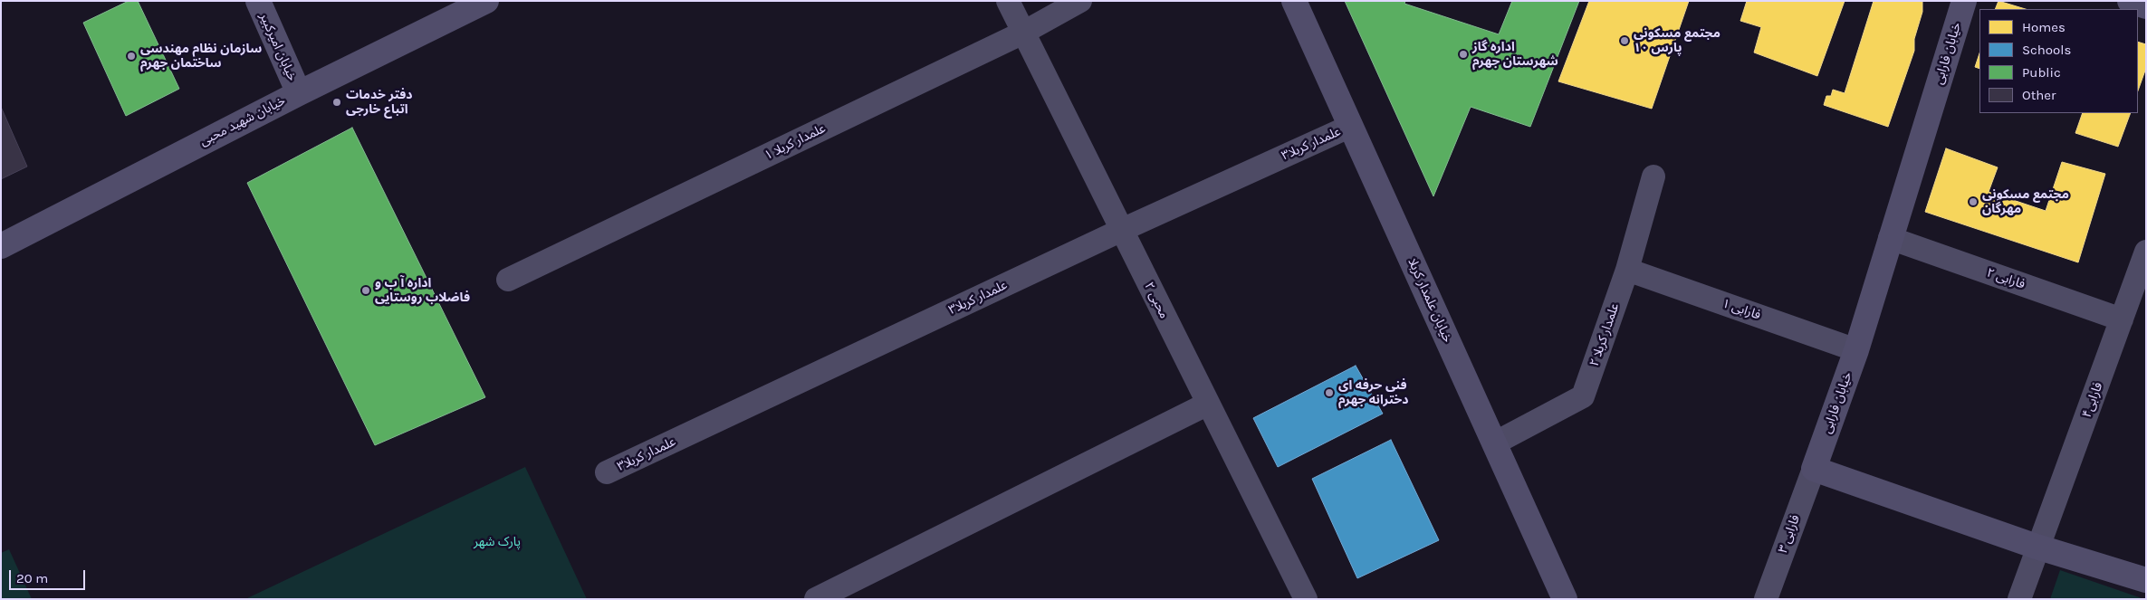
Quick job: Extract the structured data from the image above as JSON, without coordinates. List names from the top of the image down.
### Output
{
  "streets": {
    "street": [
      "خیابان امیرکبیر",
      "خیابان فارابی",
      "خیابان شهید محبی",
      "علمدار کربلا ۱",
      "علمدار کربلا۳",
      "فارابی ۲",
      "محبی ۲",
      "خیابان علمدار کربلا",
      "فارابی ۱",
      "علمدار کربلا ۲",
      "فارابی۴",
      "فارابی ۳"
    ]
  },
  "crossings": [
    ["خیابان امیرکبیر", "خیابان شهید محبی"],
    ["خیابان فارابی", "فارابی ۲"],
    ["خیابان فارابی", "فارابی ۱"],
    ["خیابان فارابی", "فارابی ۳"],
    ["علمدار کربلا ۱", "محبی ۲"],
    ["علمدار کربلا۳", "محبی ۲"],
    ["علمدار کربلا۳", "خیابان علمدار کربلا"],
    ["فارابی ۲", "فارابی۴"],
    ["خیابان علمدار کربلا", "علمدار کربلا ۲"],
    ["فارابی ۱", "علمدار کربلا ۲"]
  ],
  "parks": ["پارک شهر"],
  "places": [
    "مجتمع مسکونی پارس ۱۰",
    "اداره گاز شهرستان جهرم",
    "سازمان نظام مهندسی ساختمان جهرم",
    "دفتر خدمات اتباع خارجی",
    "مجتمع مسکونی مهرگان",
    "اداره آ ب و فاضلاب روستایی",
    "فنی حرفه ای دخترانه جهرم"
  ],
  "legend": [
    "Homes",
    "Schools",
    "Public",
    "Other"
  ],
  "scale_bar": "20 m"
}
